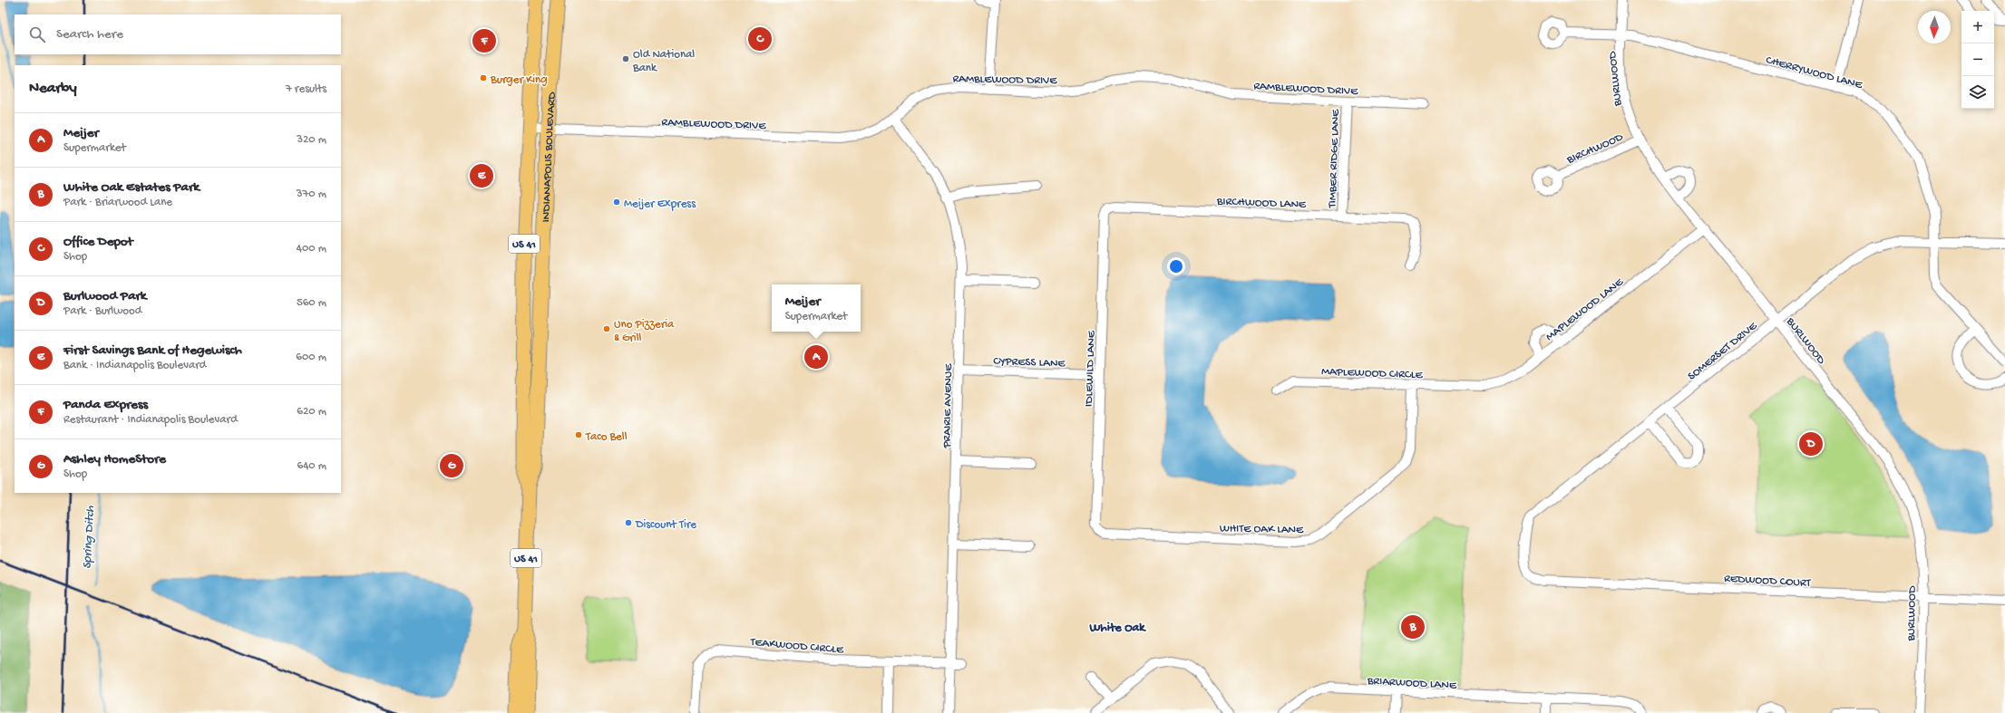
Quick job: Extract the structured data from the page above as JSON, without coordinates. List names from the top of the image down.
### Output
{
  "streets": {
    "highway": ["INDIANAPOLIS BOULEVARD", "US 41"],
    "street": [
      "CHERRYWOOD LANE",
      "RAMBLEWOOD DRIVE",
      "BURLWOOD",
      "BIRCHWOOD",
      "TIMBER RIDGE LANE",
      "BIRCHWOOD LANE",
      "MAPLEWOOD LANE",
      "SOMERSET DRIVE",
      "CYPRESS LANE",
      "IDLEWILD LANE",
      "MAPLEWOOD CIRCLE",
      "PRAIRIE AVENUE",
      "WHITE OAK LANE",
      "REDWOOD COURT",
      "TEAKWOOD CIRCLE",
      "BRIARWOOD LANE"
    ]
  },
  "crossings": [
    ["CHERRYWOOD LANE", "BURLWOOD"],
    ["CHERRYWOOD LANE", "SOMERSET DRIVE"],
    ["RAMBLEWOOD DRIVE", "INDIANAPOLIS BOULEVARD"],
    ["RAMBLEWOOD DRIVE", "TIMBER RIDGE LANE"],
    ["RAMBLEWOOD DRIVE", "PRAIRIE AVENUE"],
    ["BURLWOOD", "BIRCHWOOD"],
    ["BURLWOOD", "MAPLEWOOD LANE"],
    ["BURLWOOD", "SOMERSET DRIVE"],
    ["BURLWOOD", "REDWOOD COURT"],
    ["TIMBER RIDGE LANE", "BIRCHWOOD LANE"],
    ["BIRCHWOOD LANE", "IDLEWILD LANE"],
    ["MAPLEWOOD LANE", "MAPLEWOOD CIRCLE"],
    ["SOMERSET DRIVE", "REDWOOD COURT"],
    ["CYPRESS LANE", "IDLEWILD LANE"],
    ["CYPRESS LANE", "PRAIRIE AVENUE"],
    ["IDLEWILD LANE", "WHITE OAK LANE"],
    ["MAPLEWOOD CIRCLE", "WHITE OAK LANE"],
    ["PRAIRIE AVENUE", "TEAKWOOD CIRCLE"]
  ],
  "districts": ["White Oak"],
  "water": ["Spring Ditch"],
  "places": [
    "Old National Bank",
    "Burger King",
    "Meijer Express",
    "Uno Pizzeria & Grill",
    "Taco Bell",
    "Discount Tire"
  ],
  "north": "bottom",
  "page": {
    "map_buttons": ["+", "−"],
    "search": "Search here",
    "pins": [
      "C",
      "F",
      "E",
      "A",
      "D",
      "G",
      "B"
    ],
    "heading": ["Nearby", "7 results"],
    "list": [
      {
        "mark": "A",
        "name": "Meijer",
        "note": "Supermarket",
        "value": "320 m"
      },
      {
        "mark": "B",
        "name": "White Oak Estates Park",
        "note": "Park · Briarwood Lane",
        "value": "370 m"
      },
      {
        "mark": "C",
        "name": "Office Depot",
        "note": "Shop",
        "value": "400 m"
      },
      {
        "mark": "D",
        "name": "Burlwood Park",
        "note": "Park · Burlwood",
        "value": "560 m"
      },
      {
        "mark": "E",
        "name": "First Savings Bank of Hegewisch",
        "note": "Bank · Indianapolis Boulevard",
        "value": "600 m"
      },
      {
        "mark": "F",
        "name": "Panda Express",
        "note": "Restaurant · Indianapolis Boulevard",
        "value": "620 m"
      },
      {
        "mark": "G",
        "name": "Ashley HomeStore",
        "note": "Shop",
        "value": "640 m"
      }
    ],
    "popup": ["Meijer", "Supermarket"]
  }
}
